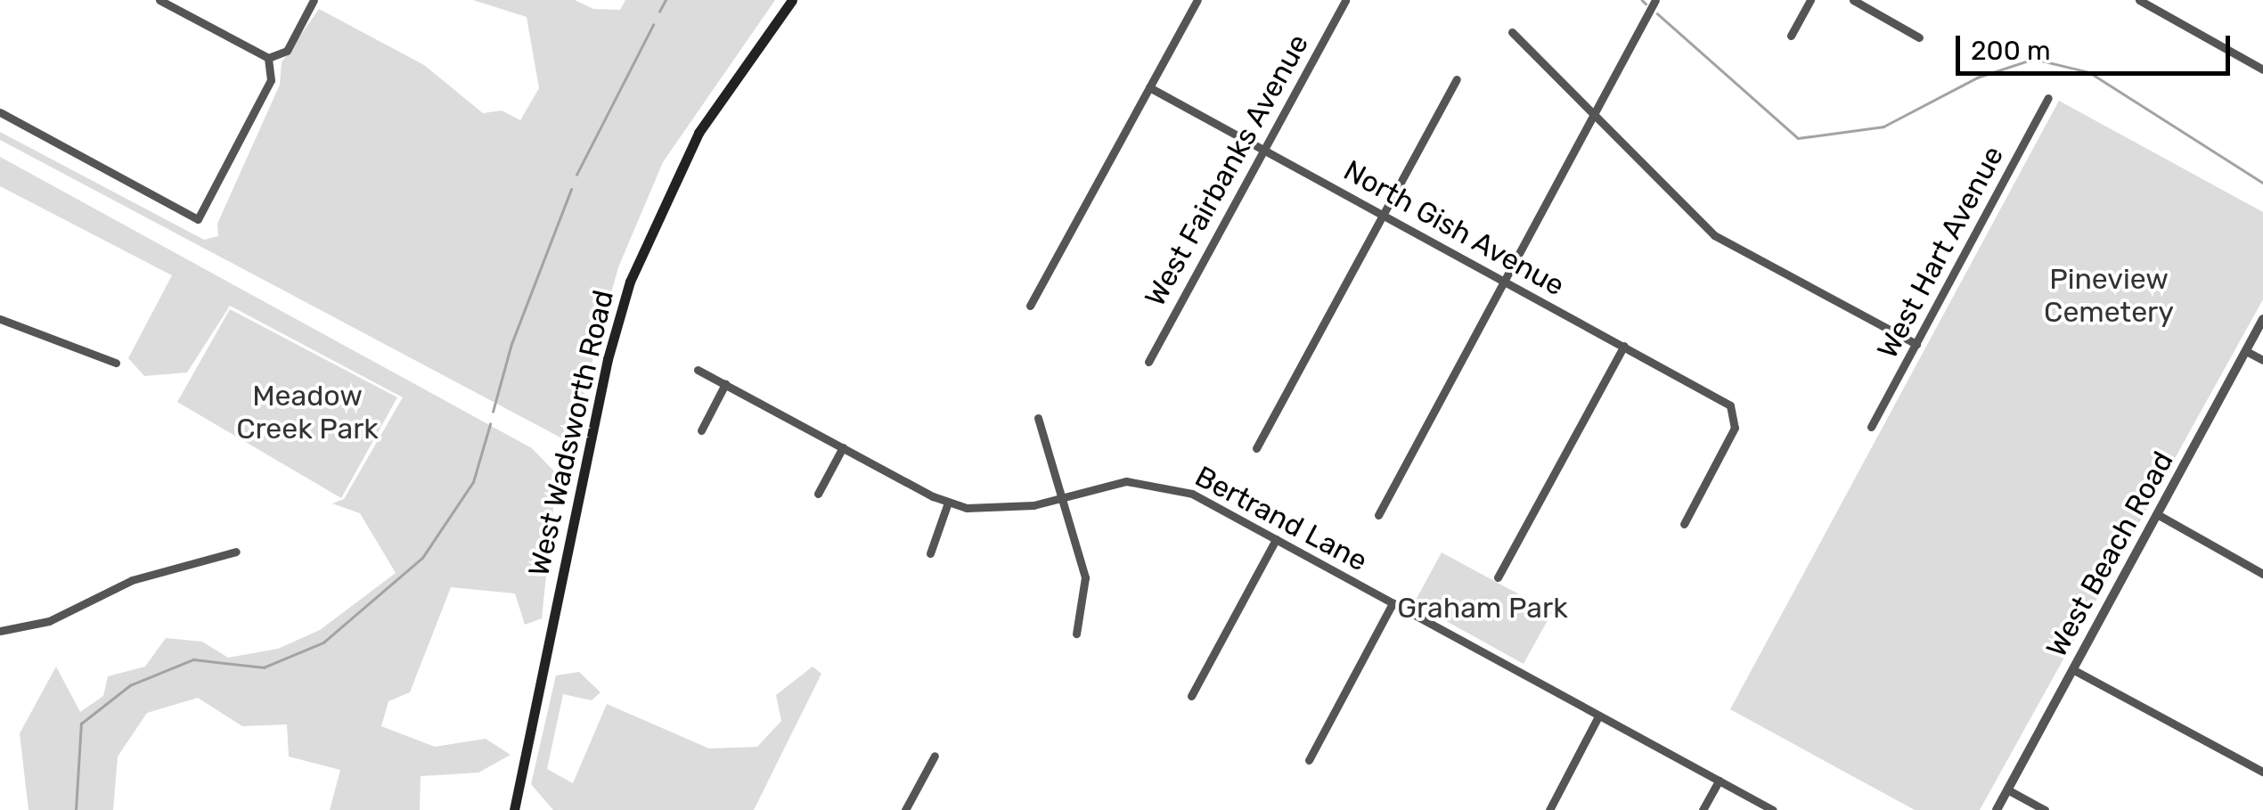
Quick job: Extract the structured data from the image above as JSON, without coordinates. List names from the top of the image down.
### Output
{
  "streets": {
    "main road": ["West Wadsworth Road"],
    "street": [
      "West Fairbanks Avenue",
      "North Gish Avenue",
      "West Hart Avenue",
      "Bertrand Lane",
      "West Beach Road"
    ]
  },
  "crossings": [
    ["West Fairbanks Avenue", "North Gish Avenue"]
  ],
  "parks": ["Pineview Cemetery", "Meadow Creek Park", "Graham Park"],
  "scale_bar": "200 m"
}
